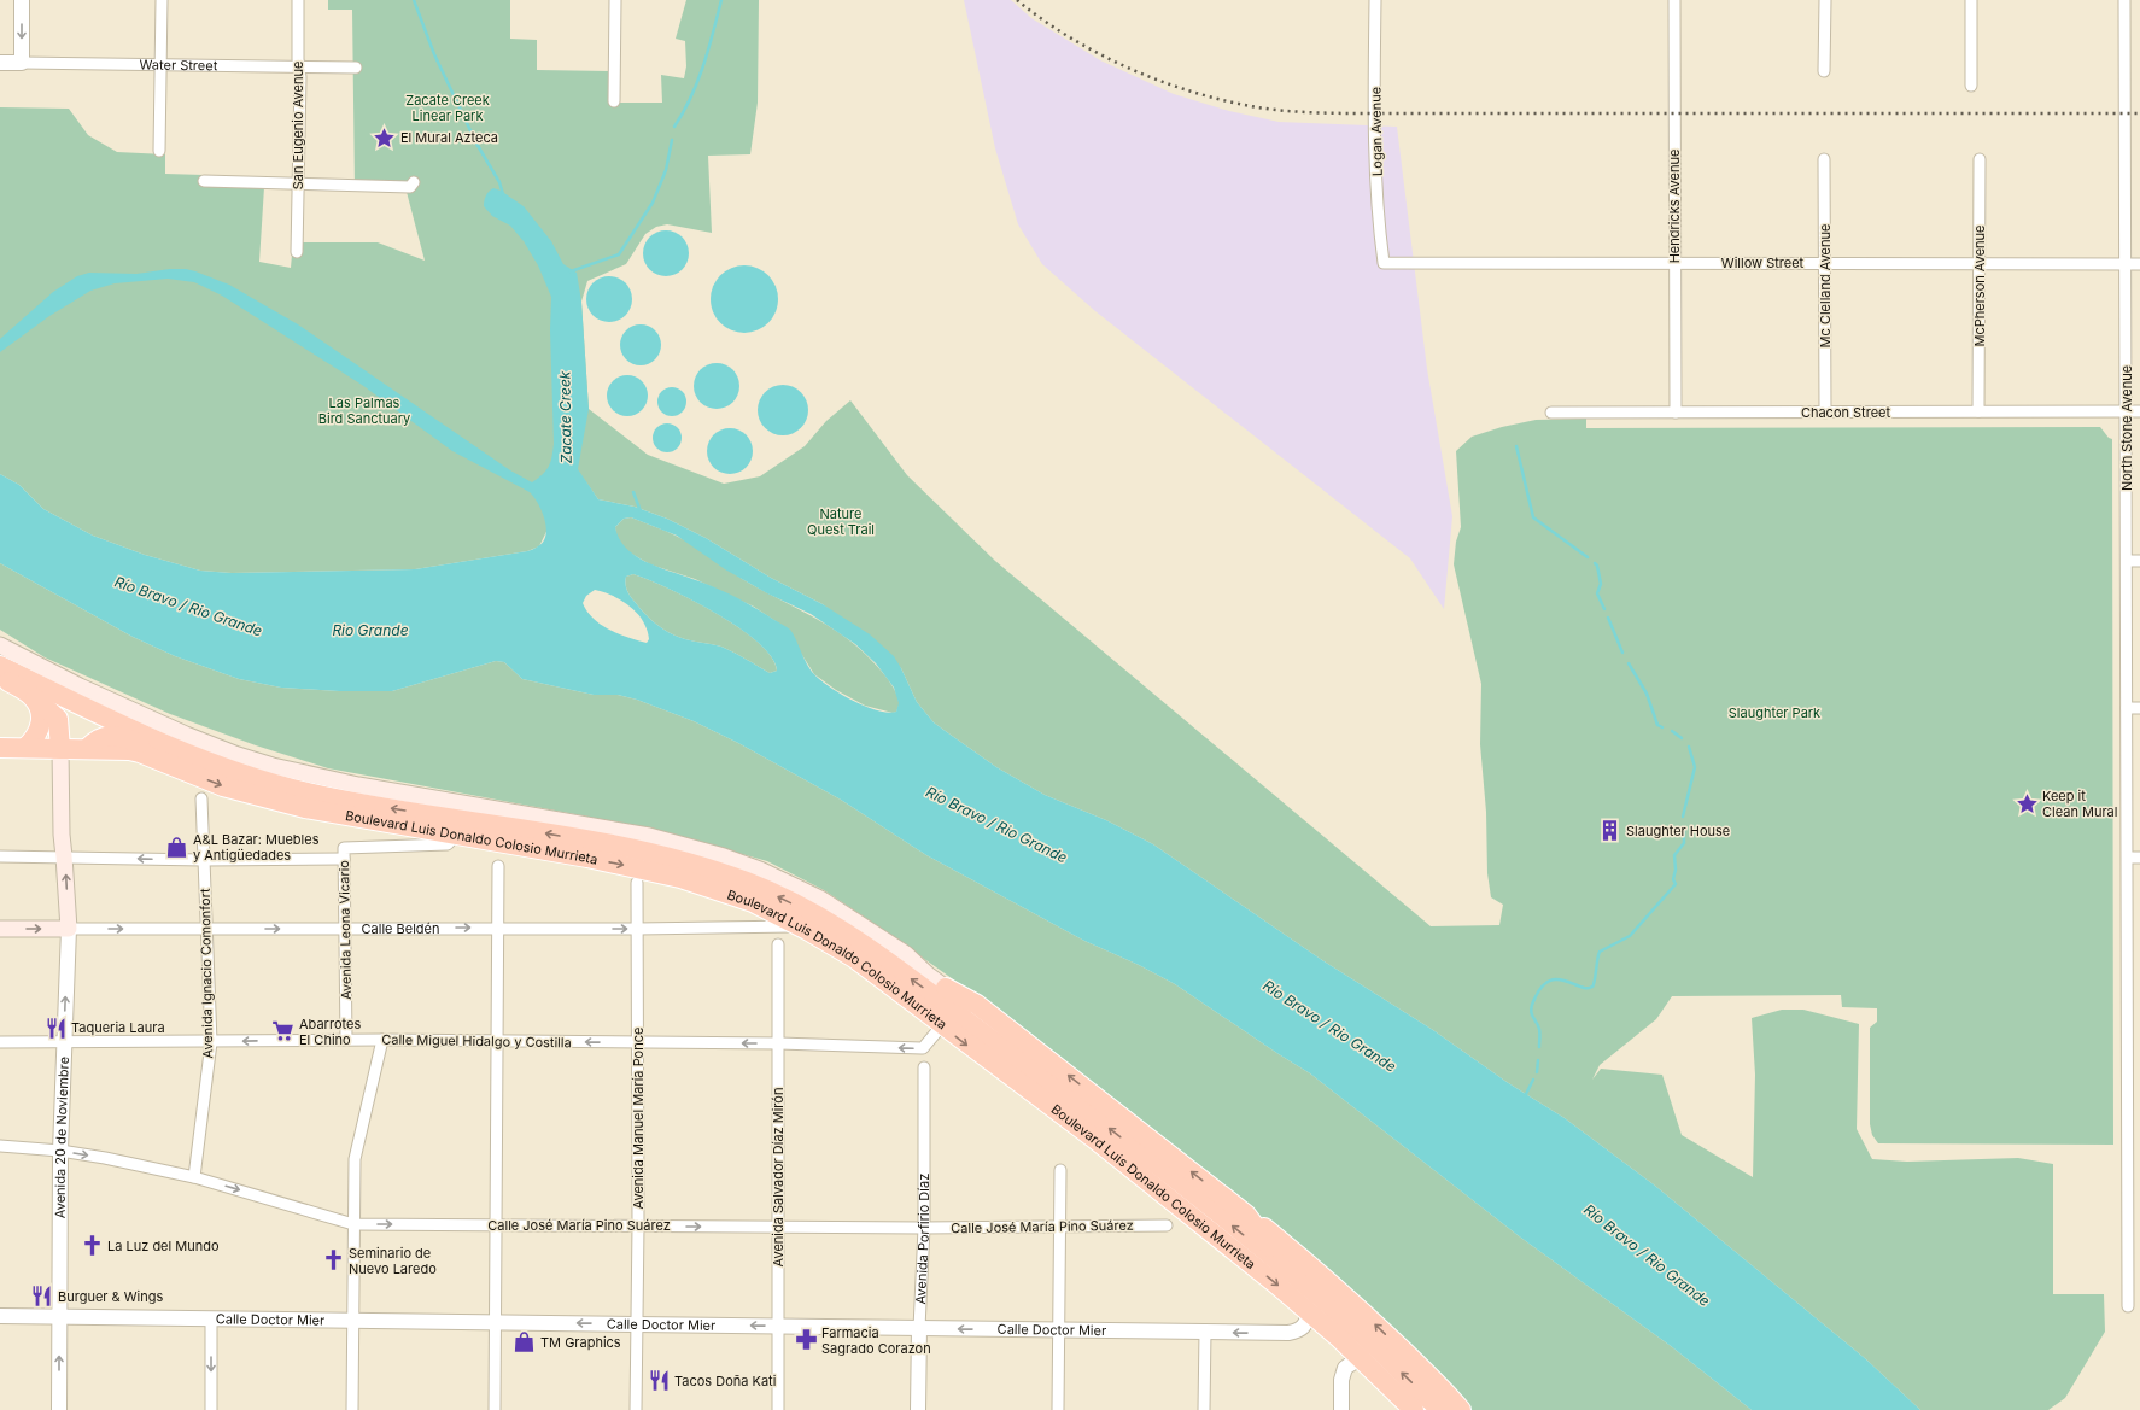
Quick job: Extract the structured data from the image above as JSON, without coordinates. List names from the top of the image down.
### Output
{
  "streets": {
    "highway": ["Boulevard Luis Donaldo Colosio Murrieta"],
    "main road": ["Calle Beldén", "Avenida 20 de Noviembre"],
    "street": [
      "Water Street",
      "San Eugenio Avenue",
      "Logan Avenue",
      "Hendricks Avenue",
      "Willow Street",
      "Mc Clelland Avenue",
      "McPherson Avenue",
      "Chacon Street",
      "North Stone Avenue",
      "Avenida Leona Vicario",
      "Avenida Ignacio Comonfort",
      "Calle Miguel Hidalgo y Costilla",
      "Avenida Manuel María Ponce",
      "Avenida Salvador Díaz Mirón",
      "Calle José María Pino Suárez",
      "Avenida Porfirio Díaz",
      "Calle Doctor Mier"
    ]
  },
  "crossings": [
    ["Water Street", "San Eugenio Avenue"],
    ["Logan Avenue", "Willow Street"],
    ["Hendricks Avenue", "Willow Street"],
    ["Hendricks Avenue", "Chacon Street"],
    ["Willow Street", "Mc Clelland Avenue"],
    ["Willow Street", "McPherson Avenue"],
    ["Willow Street", "North Stone Avenue"],
    ["Mc Clelland Avenue", "Chacon Street"],
    ["McPherson Avenue", "Chacon Street"],
    ["Chacon Street", "North Stone Avenue"],
    ["Boulevard Luis Donaldo Colosio Murrieta", "Calle Beldén"],
    ["Boulevard Luis Donaldo Colosio Murrieta", "Calle Miguel Hidalgo y Costilla"],
    ["Boulevard Luis Donaldo Colosio Murrieta", "Avenida 20 de Noviembre"],
    ["Boulevard Luis Donaldo Colosio Murrieta", "Calle Doctor Mier"],
    ["Calle Beldén", "Avenida Leona Vicario"],
    ["Calle Beldén", "Avenida Ignacio Comonfort"],
    ["Calle Beldén", "Avenida Manuel María Ponce"],
    ["Calle Beldén", "Avenida 20 de Noviembre"],
    ["Avenida Leona Vicario", "Calle Miguel Hidalgo y Costilla"],
    ["Avenida Ignacio Comonfort", "Calle Miguel Hidalgo y Costilla"],
    ["Avenida Ignacio Comonfort", "Calle José María Pino Suárez"],
    ["Calle Miguel Hidalgo y Costilla", "Avenida Manuel María Ponce"],
    ["Calle Miguel Hidalgo y Costilla", "Avenida 20 de Noviembre"],
    ["Calle Miguel Hidalgo y Costilla", "Avenida Salvador Díaz Mirón"],
    ["Avenida Manuel María Ponce", "Calle José María Pino Suárez"],
    ["Avenida Manuel María Ponce", "Calle Doctor Mier"],
    ["Avenida 20 de Noviembre", "Calle José María Pino Suárez"],
    ["Avenida 20 de Noviembre", "Calle Doctor Mier"],
    ["Avenida Salvador Díaz Mirón", "Calle José María Pino Suárez"],
    ["Avenida Salvador Díaz Mirón", "Calle Doctor Mier"],
    ["Calle José María Pino Suárez", "Avenida Porfirio Díaz"],
    ["Avenida Porfirio Díaz", "Calle Doctor Mier"]
  ],
  "one_way": [
    "Calle Miguel Hidalgo y Costilla",
    "Avenida 20 de Noviembre",
    "Calle José María Pino Suárez",
    "Calle Doctor Mier"
  ],
  "water": ["Zacate Creek", "Río Bravo / Rio Grande", "Rio Grande"],
  "parks": [
    "Zacate Creek Linear Park",
    "Las Palmas Bird Sanctuary",
    "Nature Quest Trail",
    "Slaughter Park"
  ],
  "places": {
    "place": ["El Mural Azteca", "Keep it Clean Mural"],
    "building": ["Slaughter House"],
    "shop": ["A&L Bazar: Muebles y Antigüedades", "TM Graphics"],
    "restaurant": ["Taqueria Laura", "Burguer & Wings", "Tacos Doña Kati"],
    "supermarket": ["Abarrotes El Chino"],
    "church": ["La Luz del Mundo", "Seminario de Nuevo Laredo"],
    "pharmacy": ["Farmacia Sagrado Corazon"]
  }
}
